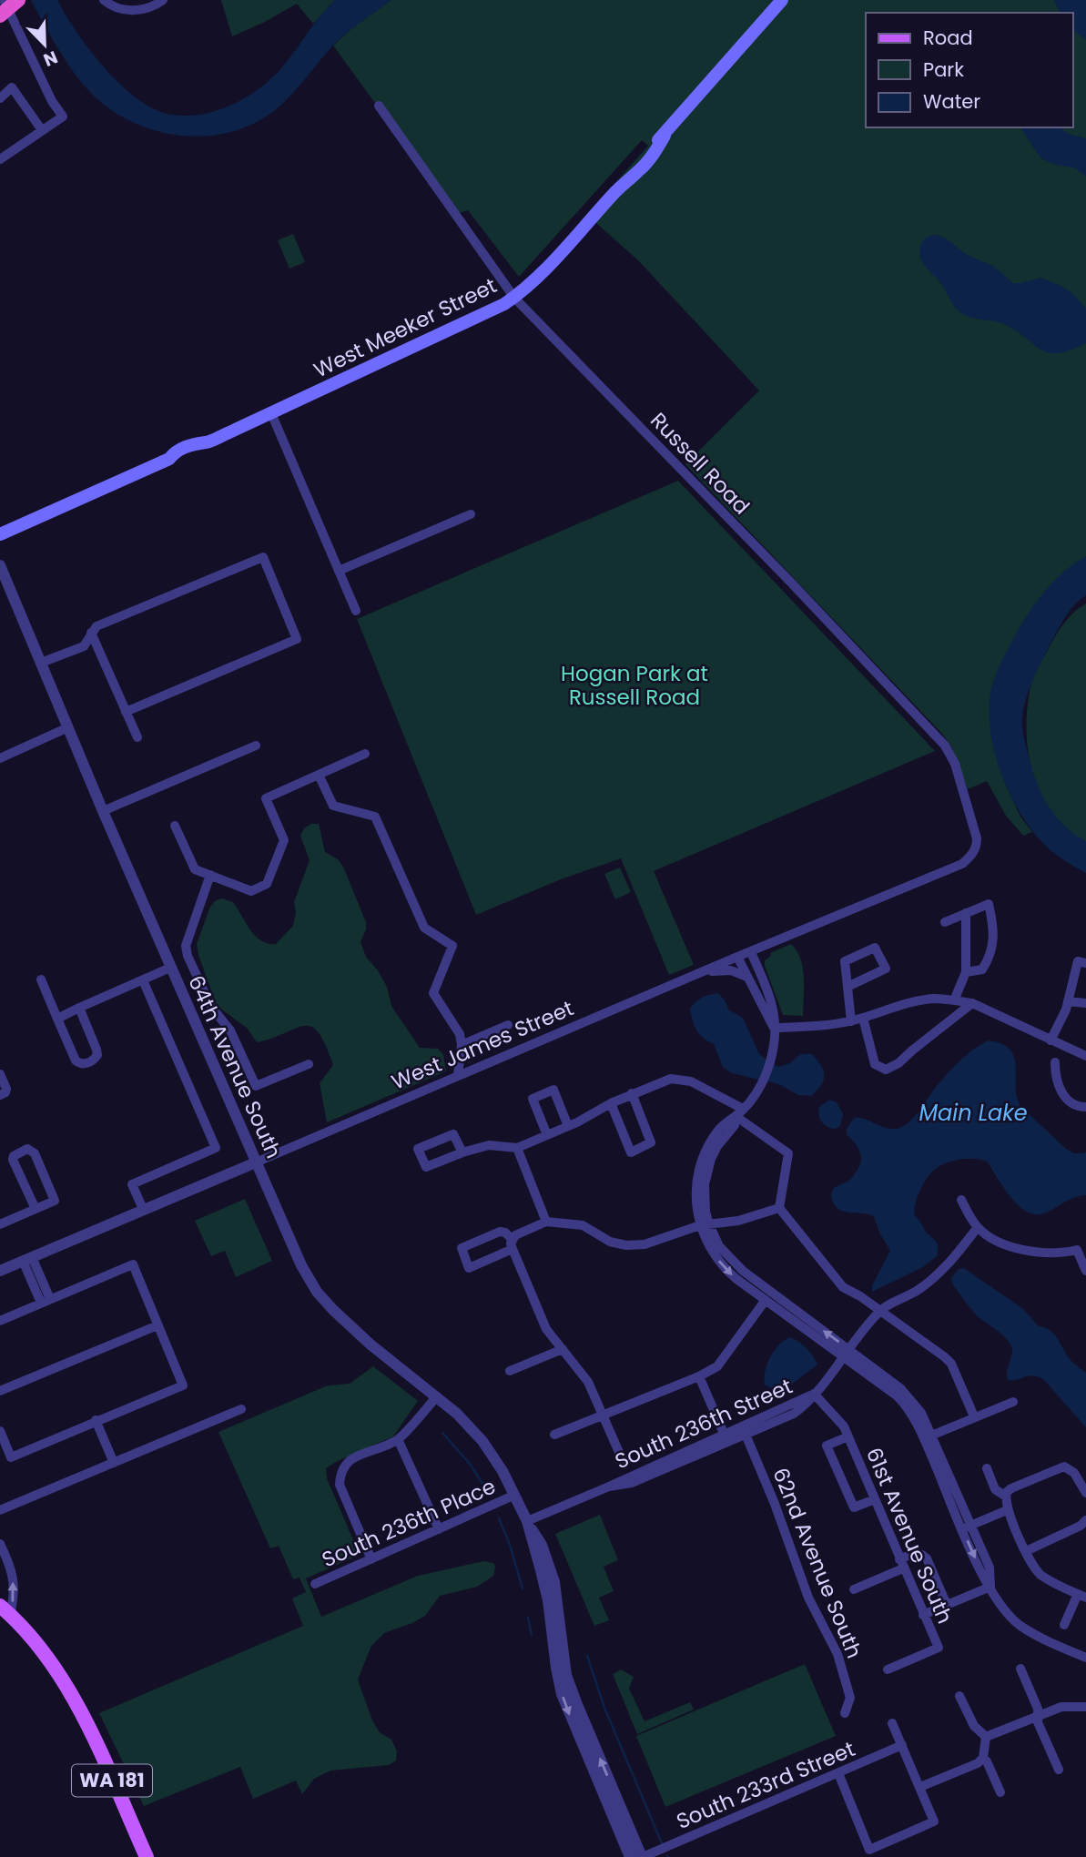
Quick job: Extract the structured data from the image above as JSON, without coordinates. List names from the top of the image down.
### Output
{
  "streets": {
    "main road": ["West Meeker Street", "WA 181"],
    "street": [
      "Russell Road",
      "West James Street",
      "64th Avenue South",
      "South 236th Street",
      "South 236th Place",
      "61st Avenue South",
      "62nd Avenue South",
      "South 233rd Street"
    ]
  },
  "crossings": [
    ["West Meeker Street", "Russell Road"],
    ["Russell Road", "West James Street"],
    ["West James Street", "64th Avenue South"],
    ["64th Avenue South", "South 236th Street"],
    ["64th Avenue South", "South 236th Place"],
    ["64th Avenue South", "South 233rd Street"],
    ["South 236th Street", "61st Avenue South"],
    ["South 236th Street", "62nd Avenue South"]
  ],
  "water": ["Main Lake"],
  "parks": ["Hogan Park at Russell Road"],
  "legend": ["Road", "Park", "Water"],
  "north": "bottom right"
}
